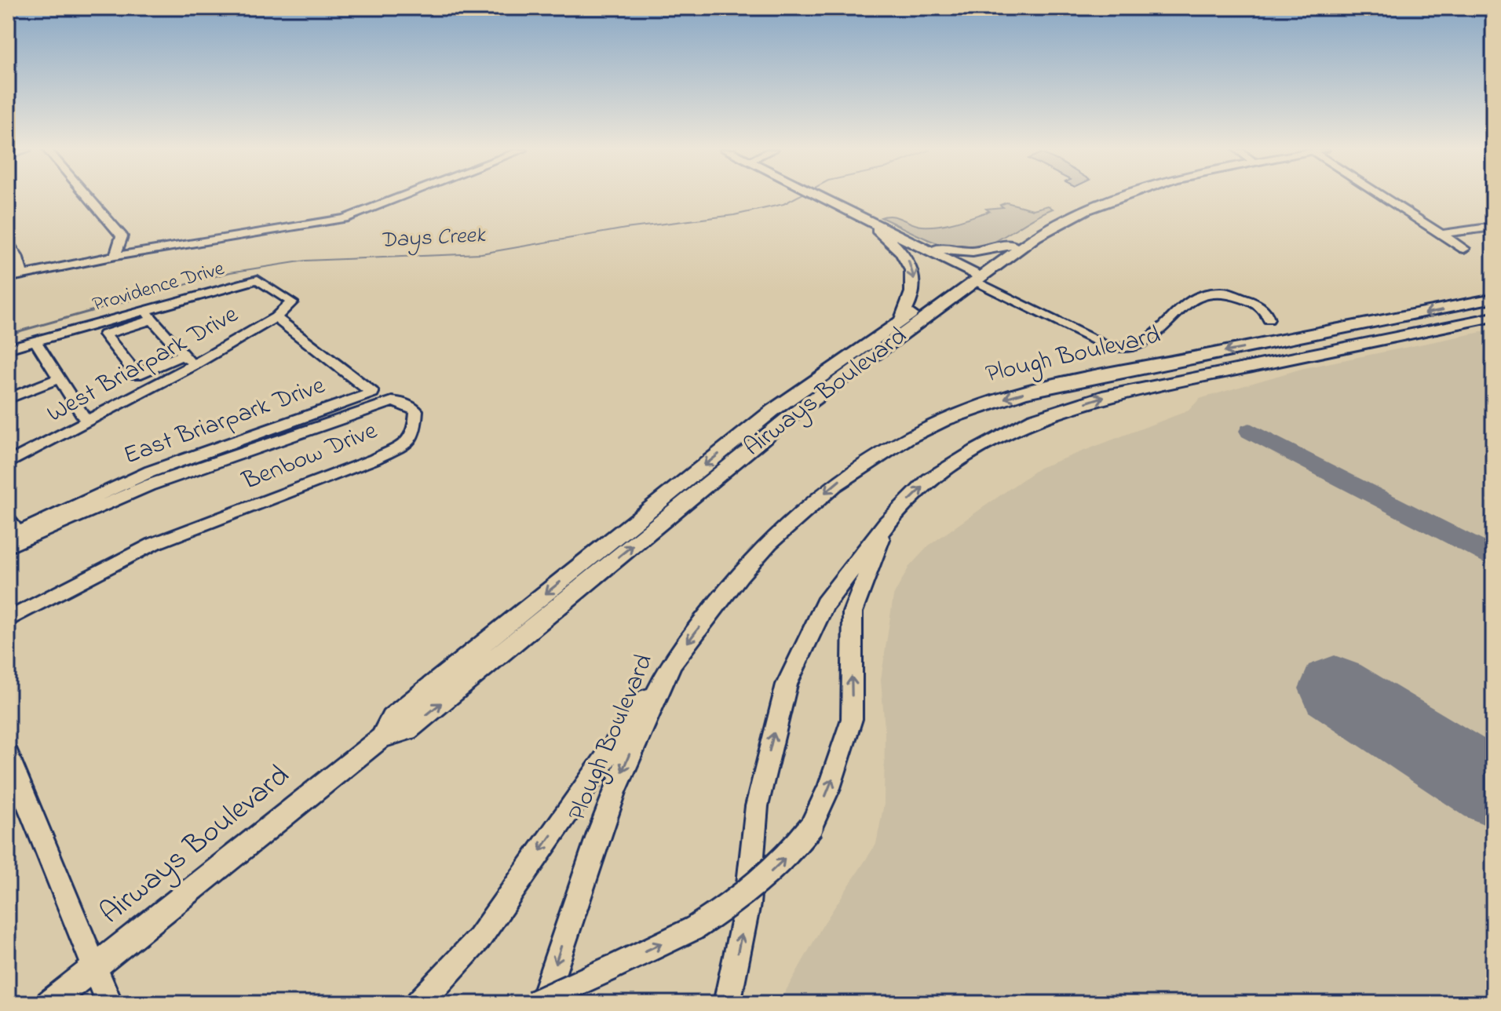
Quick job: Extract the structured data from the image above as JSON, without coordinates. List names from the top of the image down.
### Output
{
  "streets": {
    "main road": ["Plough Boulevard", "Airways Boulevard"],
    "street": [
      "Providence Drive",
      "West Briarpark Drive",
      "East Briarpark Drive",
      "Benbow Drive"
    ]
  },
  "crossings": [
    ["Providence Drive", "West Briarpark Drive"],
    ["West Briarpark Drive", "East Briarpark Drive"]
  ],
  "water": ["Days Creek"]
}
